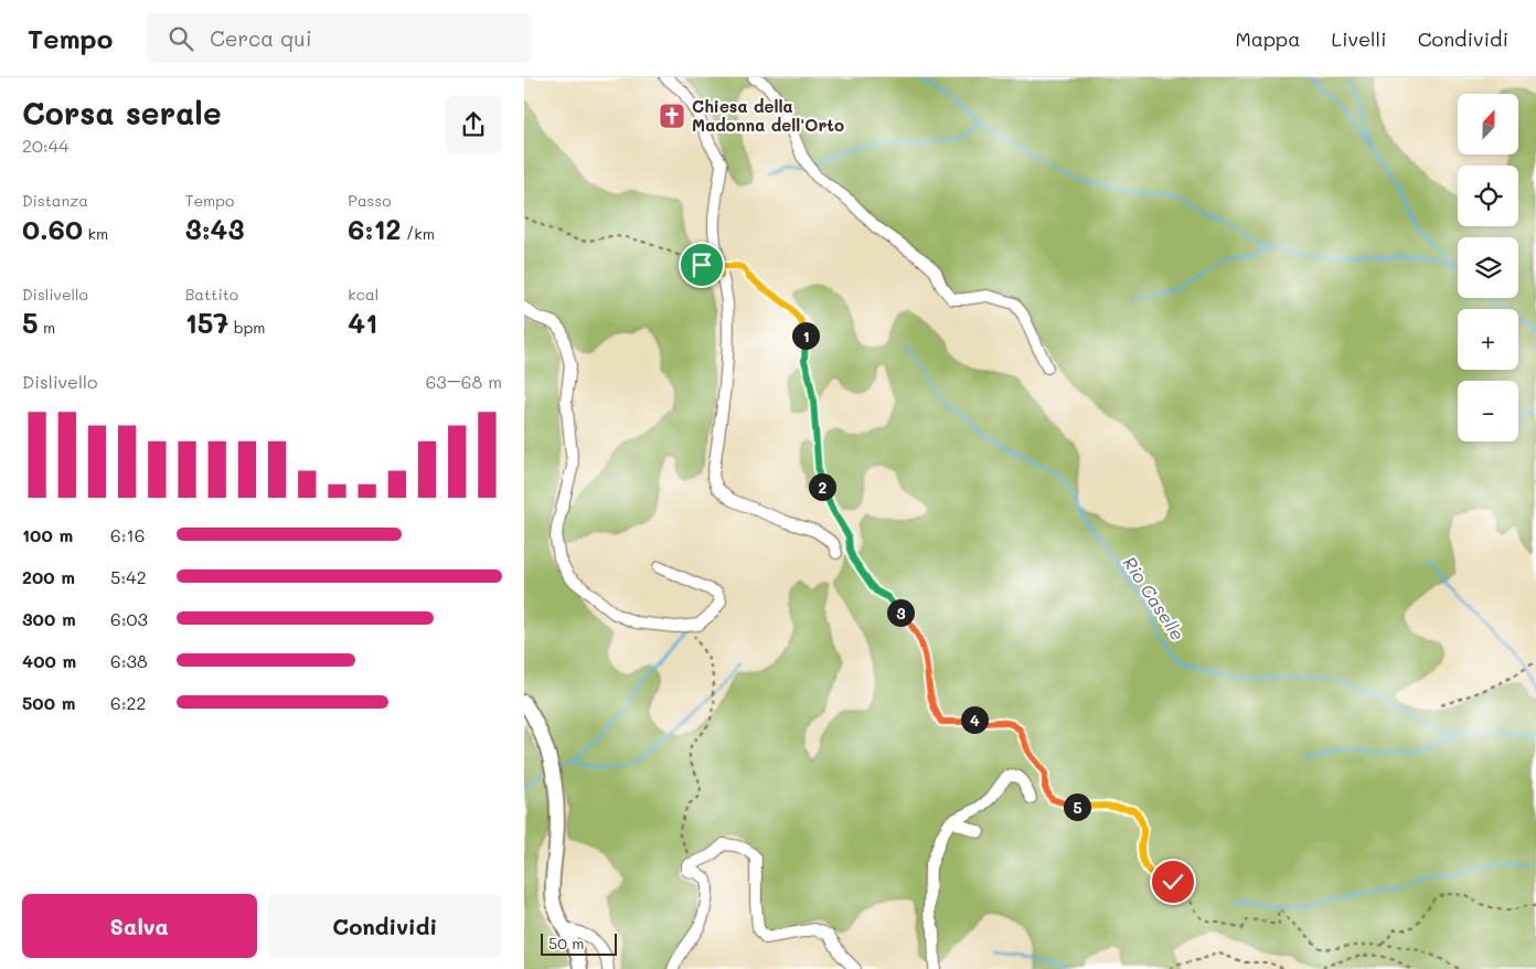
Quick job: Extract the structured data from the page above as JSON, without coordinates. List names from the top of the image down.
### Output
{
  "water": ["Rio Caselle"],
  "places": {
    "church": ["Chiesa della Madonna dell'Orto"]
  },
  "scale_bar": "50 m",
  "north": "top",
  "page": {
    "header": "Tempo",
    "search": "Cerca qui",
    "nav": ["Mappa", "Livelli", "Condividi"],
    "heading": ["Corsa serale", "20:44"],
    "map_buttons": ["+", "−"],
    "stats": [
      ["Distanza", "0.60 km"],
      ["Tempo", "3:43"],
      ["Passo", "6:12 /km"],
      ["Dislivello", "5 m"],
      ["Battito", "157 bpm"],
      ["kcal", "41"]
    ],
    "pins": [
      "1",
      "2",
      "3",
      "4",
      "5"
    ],
    "chart": ["Dislivello", "63–68 m"],
    "list": [
      {
        "name": "100 m",
        "note": "6:16"
      },
      {
        "name": "200 m",
        "note": "5:42"
      },
      {
        "name": "300 m",
        "note": "6:03"
      },
      {
        "name": "400 m",
        "note": "6:38"
      },
      {
        "name": "500 m",
        "note": "6:22"
      }
    ],
    "buttons": ["Salva", "Condividi"],
    "scale": "50 m"
  }
}
